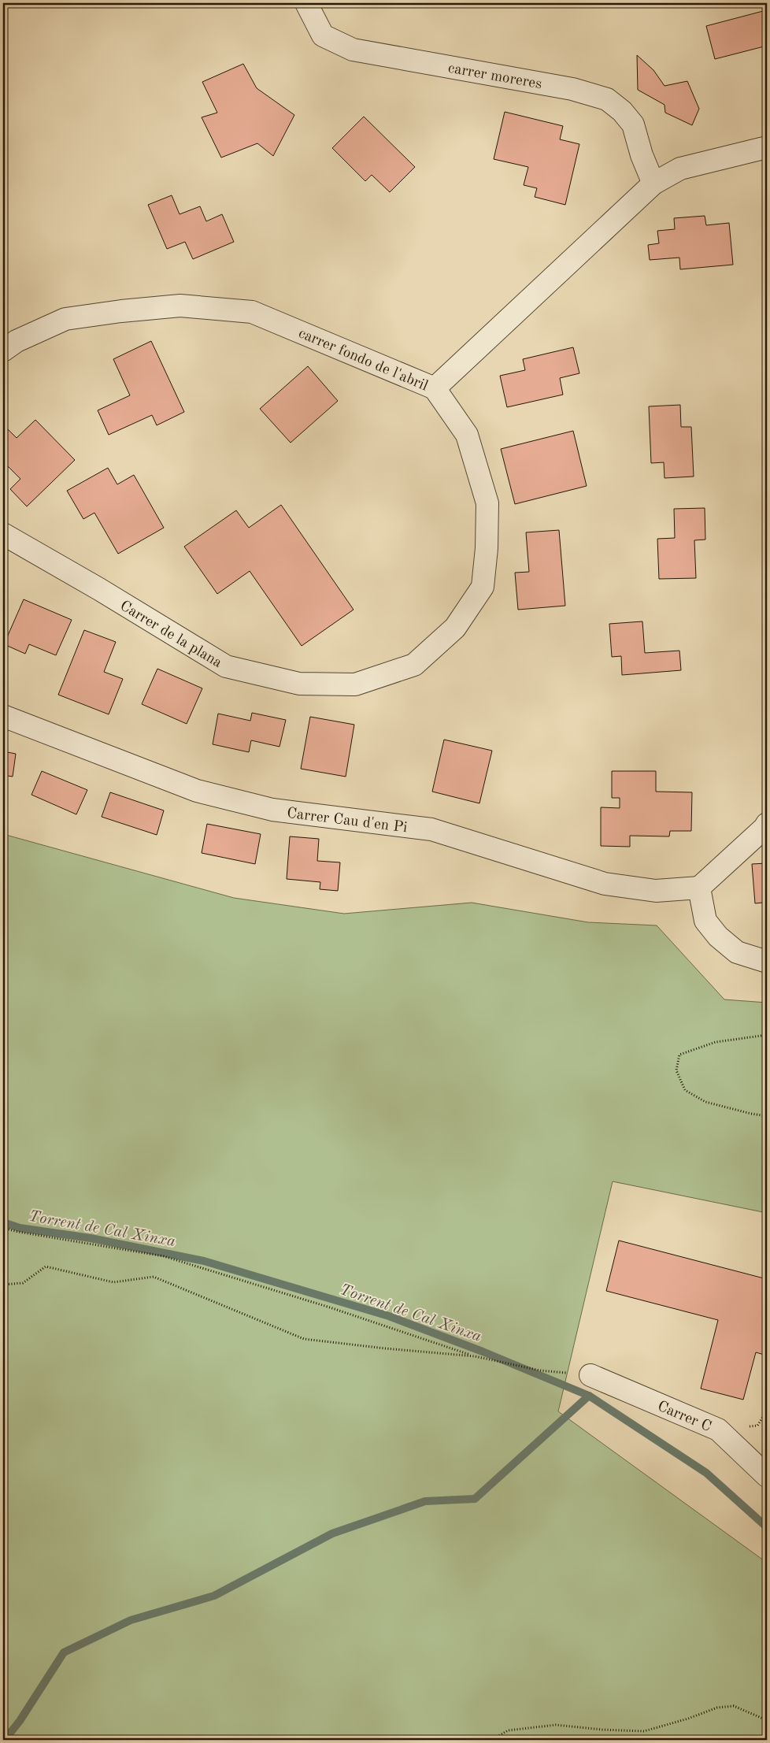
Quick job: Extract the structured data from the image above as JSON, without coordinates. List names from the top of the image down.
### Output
{
  "streets": {
    "street": [
      "carrer moreres",
      "carrer fondo de l'abril",
      "Carrer de la plana",
      "Carrer Cau d'en Pi",
      "Carrer C"
    ]
  },
  "crossings": [
    ["carrer moreres", "carrer fondo de l'abril"],
    ["carrer fondo de l'abril", "Carrer de la plana"]
  ],
  "water": ["Torrent de Cal Xinxa"]
}
